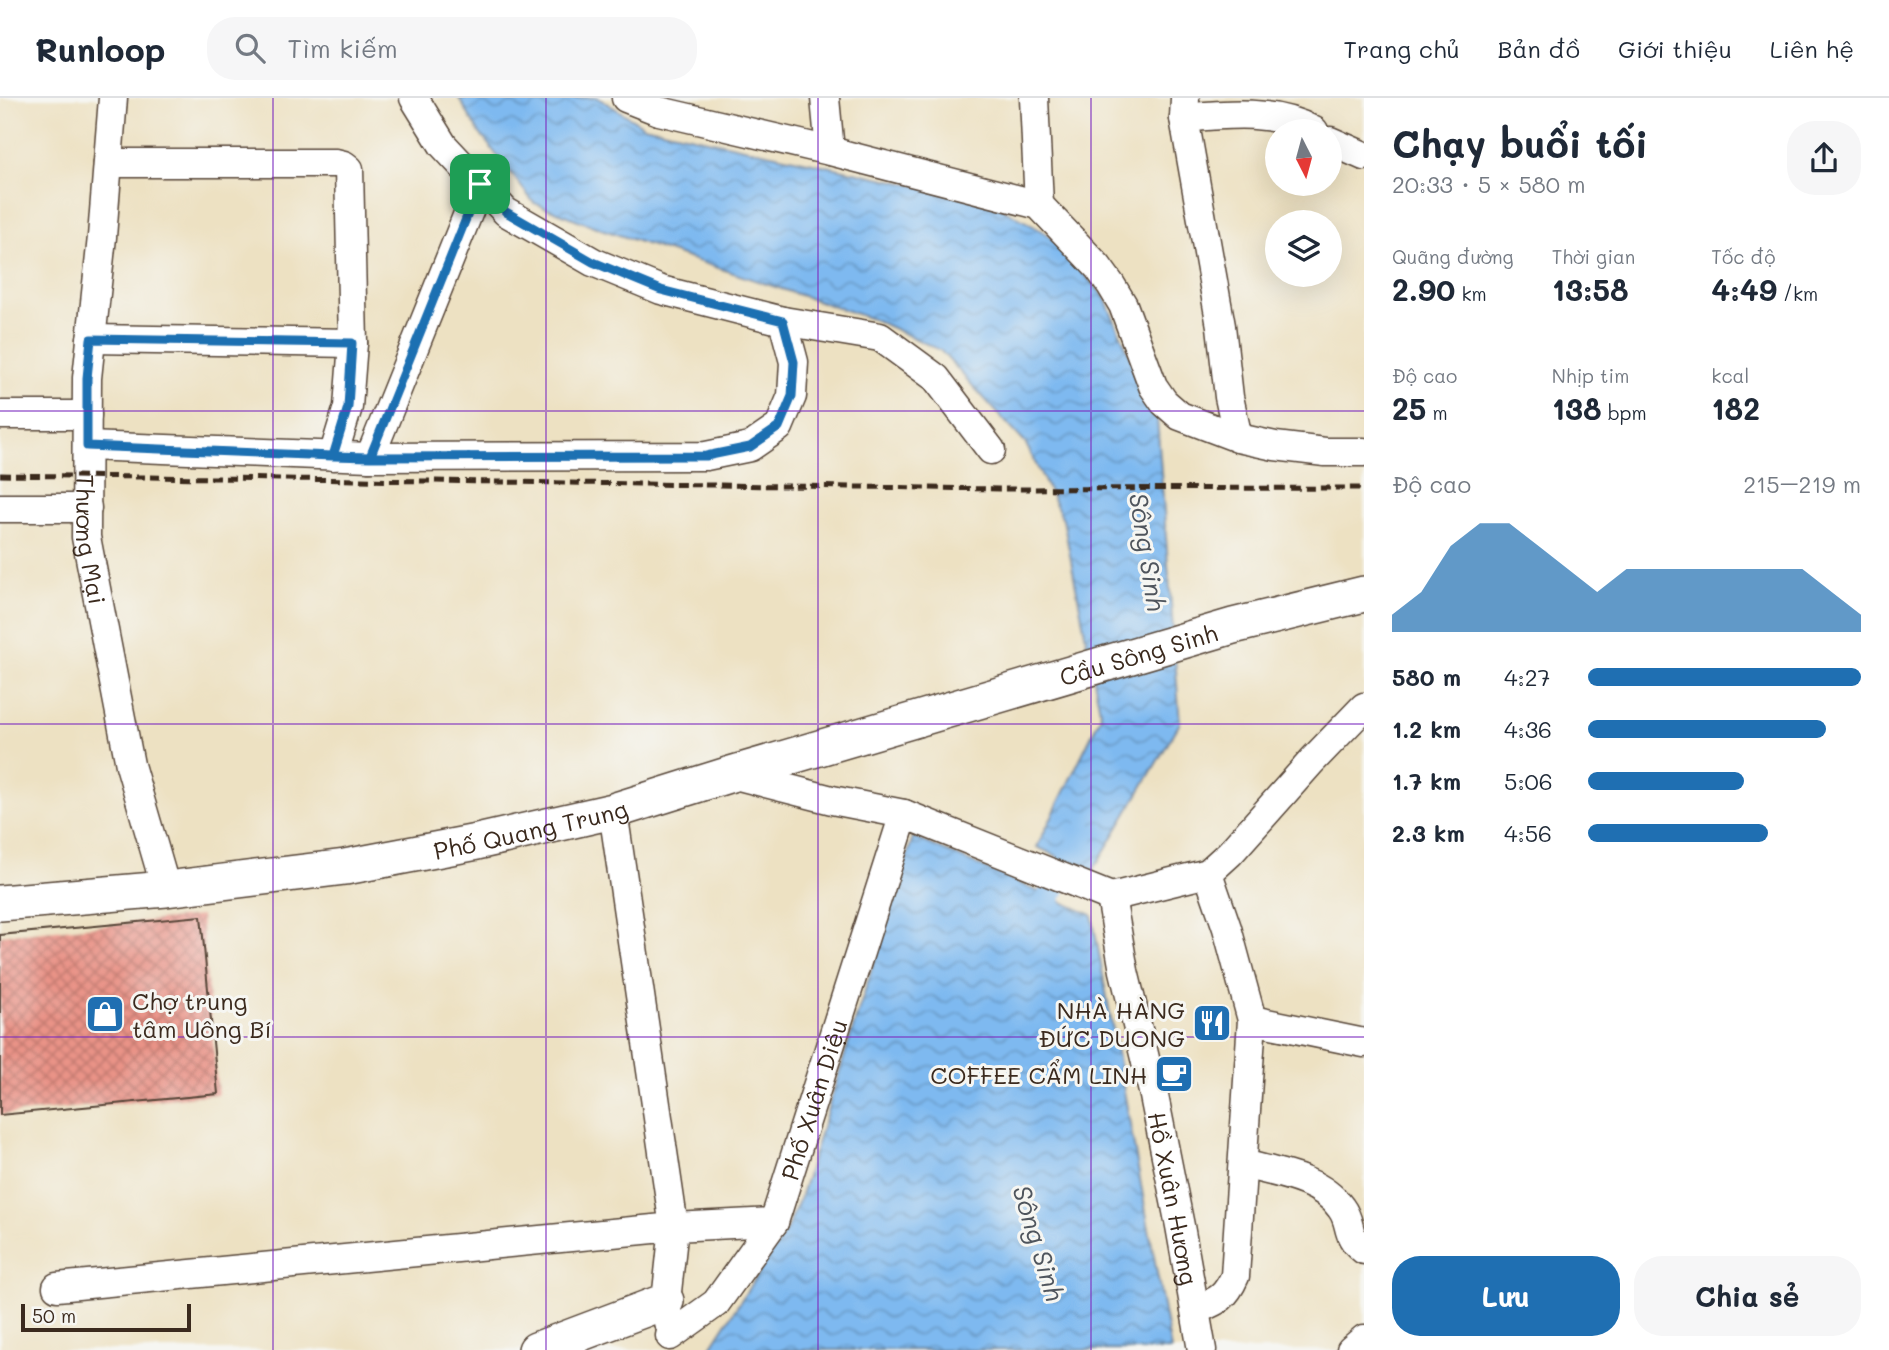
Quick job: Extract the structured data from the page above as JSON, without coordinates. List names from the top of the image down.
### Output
{
  "streets": {
    "main road": ["Cầu Sông Sinh", "Phố Quang Trung"],
    "street": ["Thương Mại", "Phố Xuân Diệu", "Hồ Xuân Hương"]
  },
  "crossings": [
    ["Thương Mại", "Phố Quang Trung"],
    ["Cầu Sông Sinh", "Phố Quang Trung"]
  ],
  "water": ["Sông Sinh"],
  "places": {
    "shop": ["Chợ trung tâm Uông Bí"],
    "restaurant": ["NHÀ HÀNG ĐỨC DUONG"],
    "cafe": ["COFFEE CẨM LINH"]
  },
  "scale_bar": "50 m",
  "north": "bottom",
  "page": {
    "header": "Runloop",
    "search": "Tìm kiếm",
    "nav": [
      "Trang chủ",
      "Bản đồ",
      "Giới thiệu",
      "Liên hệ"
    ],
    "heading": ["Chạy buổi tối", "20:33 · 5 × 580 m"],
    "stats": [
      ["Quãng đường", "2.90 km"],
      ["Thời gian", "13:58"],
      ["Tốc độ", "4:49 /km"],
      ["Độ cao", "25 m"],
      ["Nhịp tim", "138 bpm"],
      ["kcal", "182"]
    ],
    "chart": ["Độ cao", "215–219 m"],
    "list": [
      {
        "name": "580 m",
        "note": "4:27"
      },
      {
        "name": "1.2 km",
        "note": "4:36"
      },
      {
        "name": "1.7 km",
        "note": "5:06"
      },
      {
        "name": "2.3 km",
        "note": "4:56"
      }
    ],
    "buttons": ["Lưu", "Chia sẻ"],
    "scale": "50 m"
  }
}
